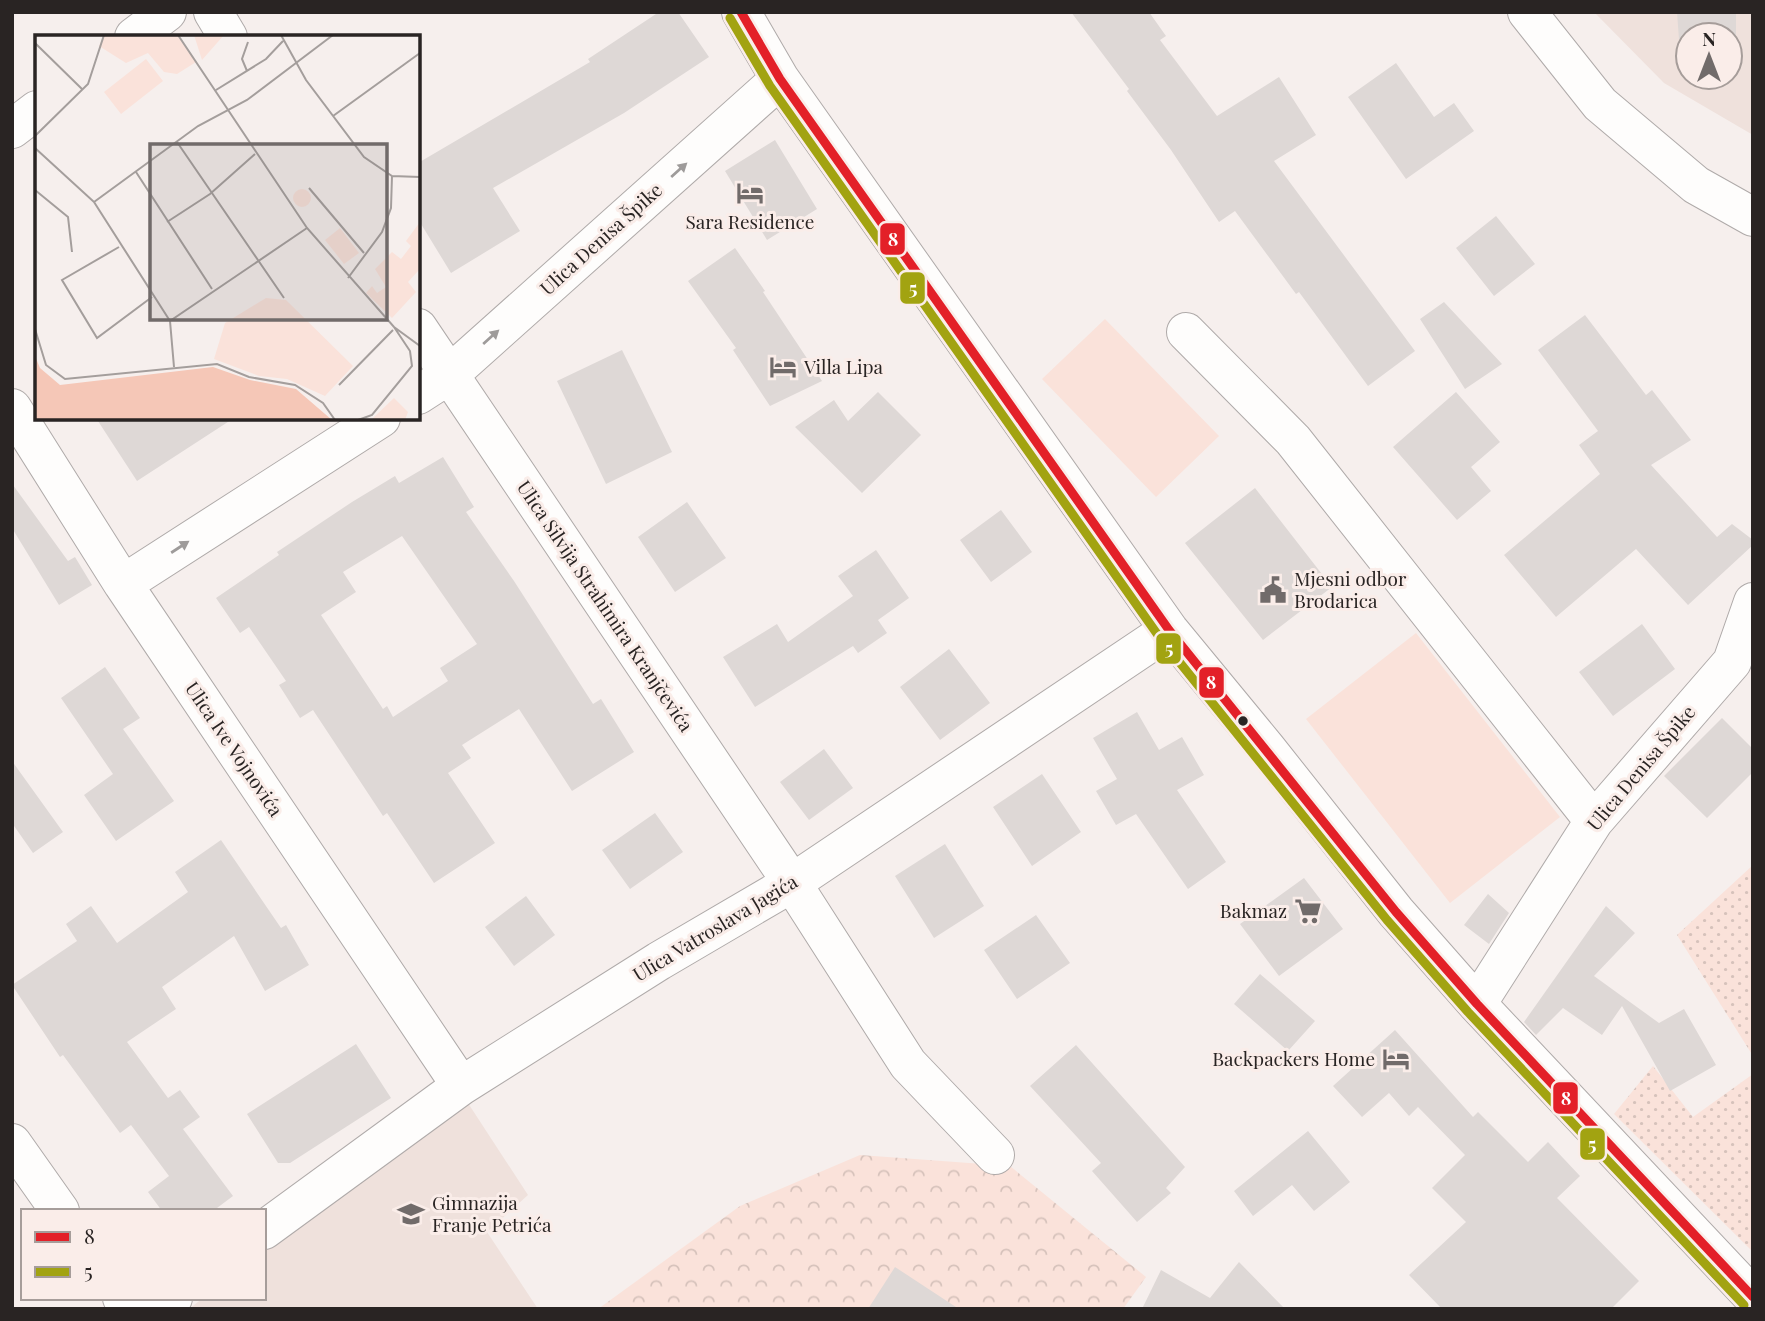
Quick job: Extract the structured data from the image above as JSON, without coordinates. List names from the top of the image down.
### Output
{
  "streets": {
    "street": [
      "Ulica Denisa Špike",
      "Ulica Silvija Strahimira Kranjčevića",
      "Ulica Ive Vojnovića",
      "Ulica Vatroslava Jagića"
    ]
  },
  "crossings": [
    ["Ulica Denisa Špike", "Ulica Silvija Strahimira Kranjčevića"],
    ["Ulica Silvija Strahimira Kranjčevića", "Ulica Vatroslava Jagića"],
    ["Ulica Ive Vojnovića", "Ulica Vatroslava Jagića"]
  ],
  "one_way": ["Ulica Denisa Špike"],
  "places": {
    "hotel": ["Sara Residence", "Villa Lipa", "Backpackers Home"],
    "public building": ["Mjesni odbor Brodarica"],
    "supermarket": ["Bakmaz"],
    "school or university": ["Gimnazija Franje Petrića"]
  },
  "lines": ["transit line 8", "transit line 5"],
  "legend": ["8", "5"],
  "north": "top"
}
